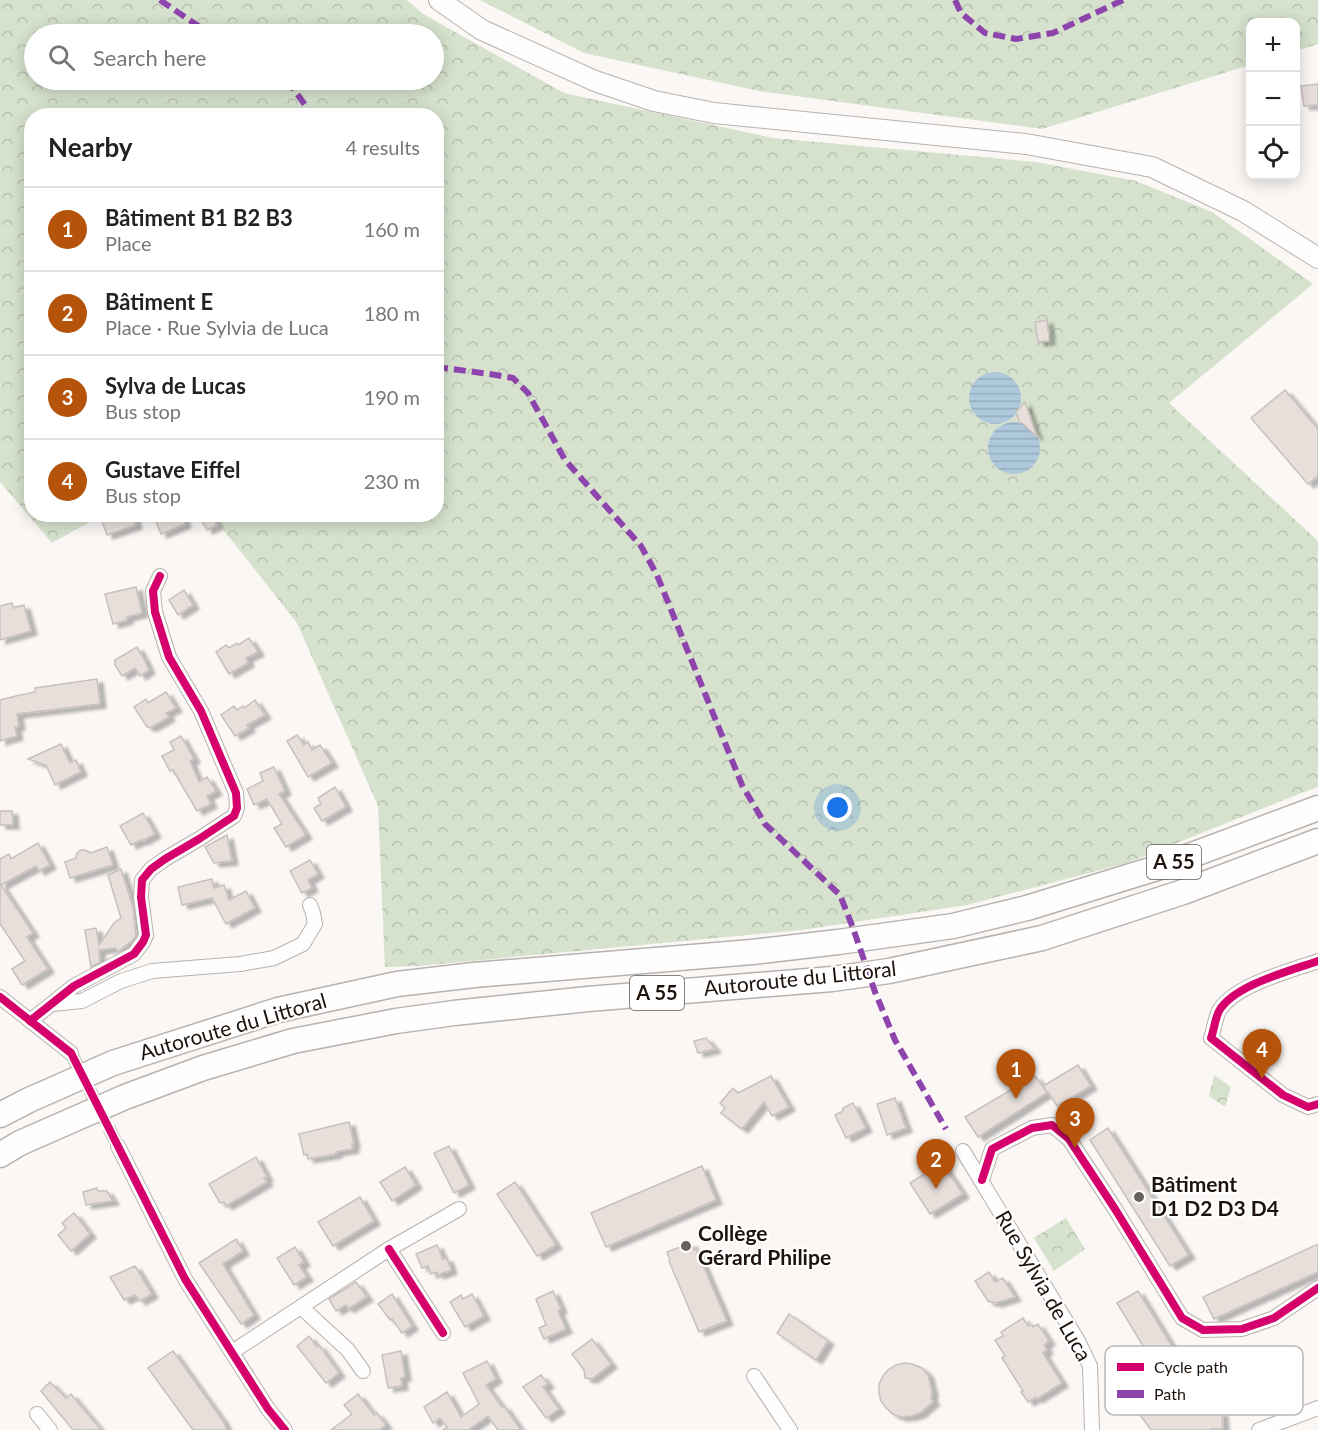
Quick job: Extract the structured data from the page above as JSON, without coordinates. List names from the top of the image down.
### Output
{
  "streets": {
    "highway": ["A 55", "Autoroute du Littoral"],
    "street": ["Rue Sylvia de Luca"]
  },
  "places": ["Bâtiment D1 D2 D3 D4", "Collège Gérard Philipe"],
  "legend": ["Cycle path", "Path"],
  "page": {
    "map_buttons": ["+", "−"],
    "search": "Search here",
    "heading": ["Nearby", "4 results"],
    "list": [
      {
        "mark": "1",
        "name": "Bâtiment B1 B2 B3",
        "note": "Place",
        "value": "160 m"
      },
      {
        "mark": "2",
        "name": "Bâtiment E",
        "note": "Place · Rue Sylvia de Luca",
        "value": "180 m"
      },
      {
        "mark": "3",
        "name": "Sylva de Lucas",
        "note": "Bus stop",
        "value": "190 m"
      },
      {
        "mark": "4",
        "name": "Gustave Eiffel",
        "note": "Bus stop",
        "value": "230 m"
      }
    ],
    "pins": [
      "4",
      "1",
      "3",
      "2"
    ]
  }
}
